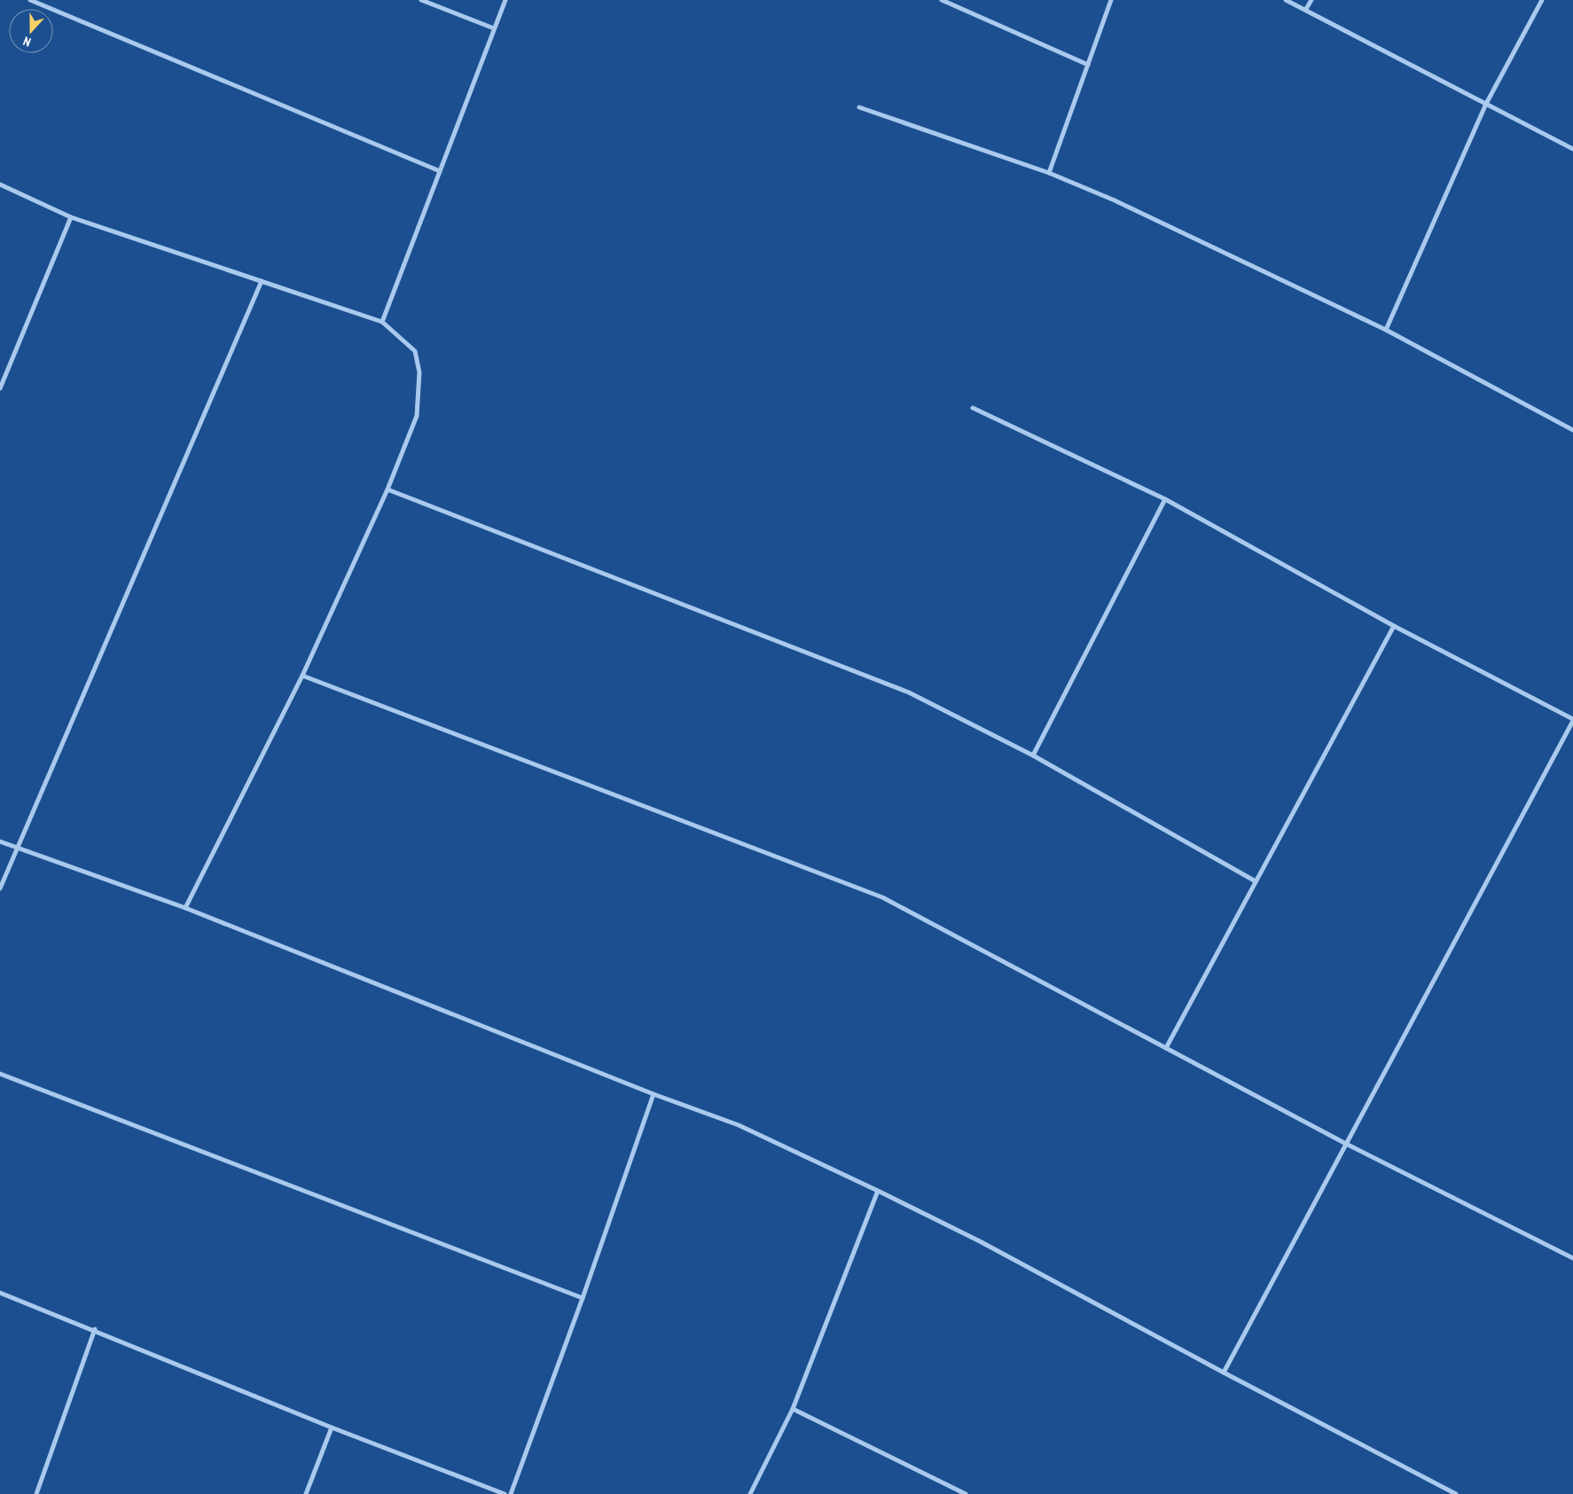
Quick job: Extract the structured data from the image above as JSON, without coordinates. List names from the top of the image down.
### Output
{
  "north": "bottom"
}
